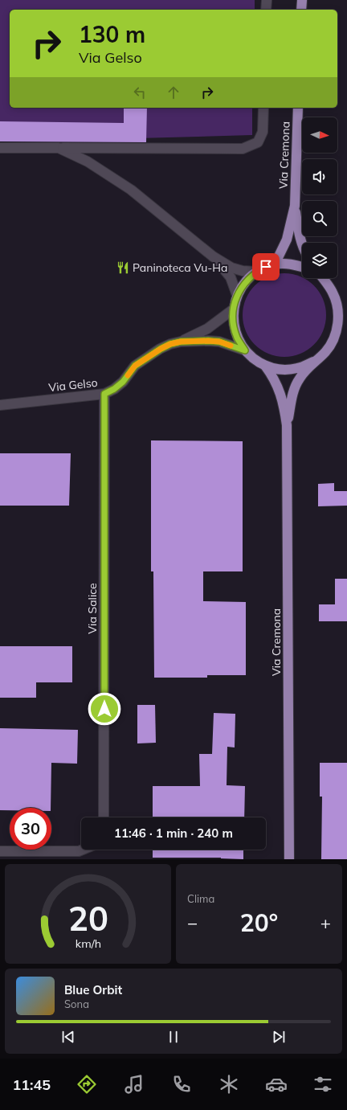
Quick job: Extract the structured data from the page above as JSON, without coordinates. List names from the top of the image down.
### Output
{
  "streets": {
    "main road": ["Via Cremona"],
    "street": ["Via Gelso", "Via Salice"]
  },
  "crossings": [
    ["Via Cremona", "Via Gelso"],
    ["Via Gelso", "Via Salice"]
  ],
  "places": {
    "restaurant": ["Paninoteca Vu-Ha"]
  },
  "north": "right",
  "page": {
    "turn": ["130 m", "Via Gelso"],
    "limit": "30",
    "trip": "11:46 · 1 min · 240 m",
    "tile": "Clima",
    "heat": ["−", "20°", "+"],
    "song": ["Blue Orbit", "Sona"],
    "tabs": "11:45",
    "gauge": ["20", "km/h"]
  }
}
